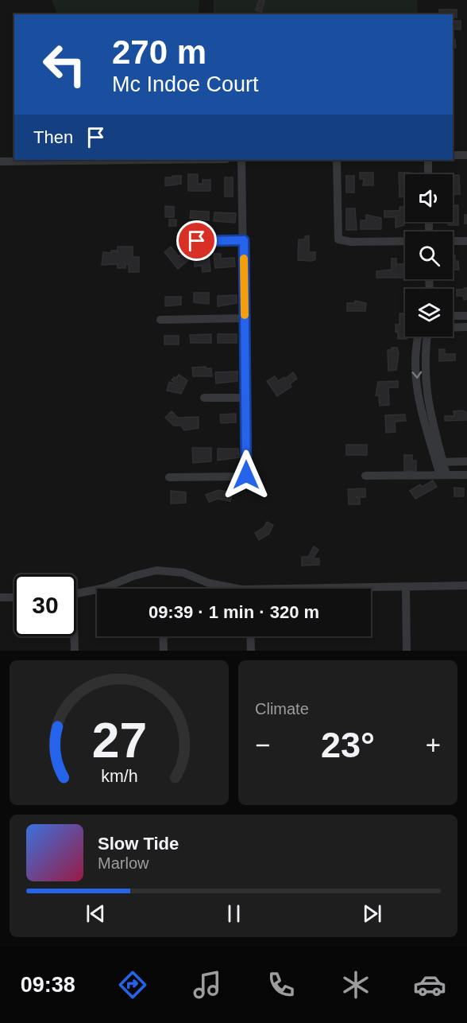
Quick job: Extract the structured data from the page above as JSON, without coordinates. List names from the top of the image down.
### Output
{
  "page": {
    "turn": ["270 m", "Mc Indoe Court"],
    "then": "Then",
    "limit": "30",
    "trip": "09:39 · 1 min · 320 m",
    "tile": "Climate",
    "heat": ["−", "23°", "+"],
    "song": ["Slow Tide", "Marlow"],
    "tabs": "09:38",
    "gauge": ["27", "km/h"]
  }
}
